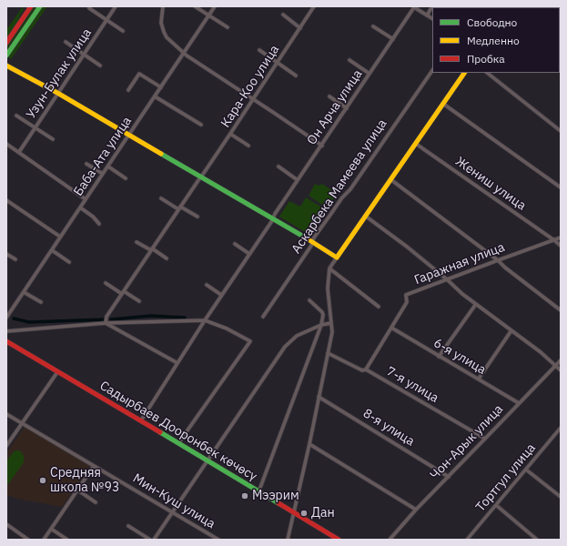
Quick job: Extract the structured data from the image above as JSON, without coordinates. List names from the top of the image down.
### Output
{
  "streets": {
    "street": [
      "Узун-Булак улица",
      "Кара-Коо улица",
      "Он Арча улица",
      "Баба-Ата улица",
      "Жениш улица",
      "Аскарбека Мамеева улица",
      "Гаражная улица",
      "6-я улица",
      "7-я улица",
      "8-я улица",
      "Садырбаев Дооронбек көчөсү",
      "Чон-Арык улица",
      "Тортгул улица",
      "Мин-Куш улица"
    ]
  },
  "crossings": [
    ["Он Арча улица", "Садырбаев Дооронбек көчөсү"],
    ["Жениш улица", "Гаражная улица"],
    ["Гаражная улица", "6-я улица"],
    ["Гаражная улица", "7-я улица"],
    ["6-я улица", "Чон-Арык улица"],
    ["7-я улица", "Чон-Арык улица"],
    ["8-я улица", "Чон-Арык улица"]
  ],
  "places": ["Средняя школа №93", "Мээрим", "Дан"],
  "legend": ["Свободно", "Медленно", "Пробка"]
}
